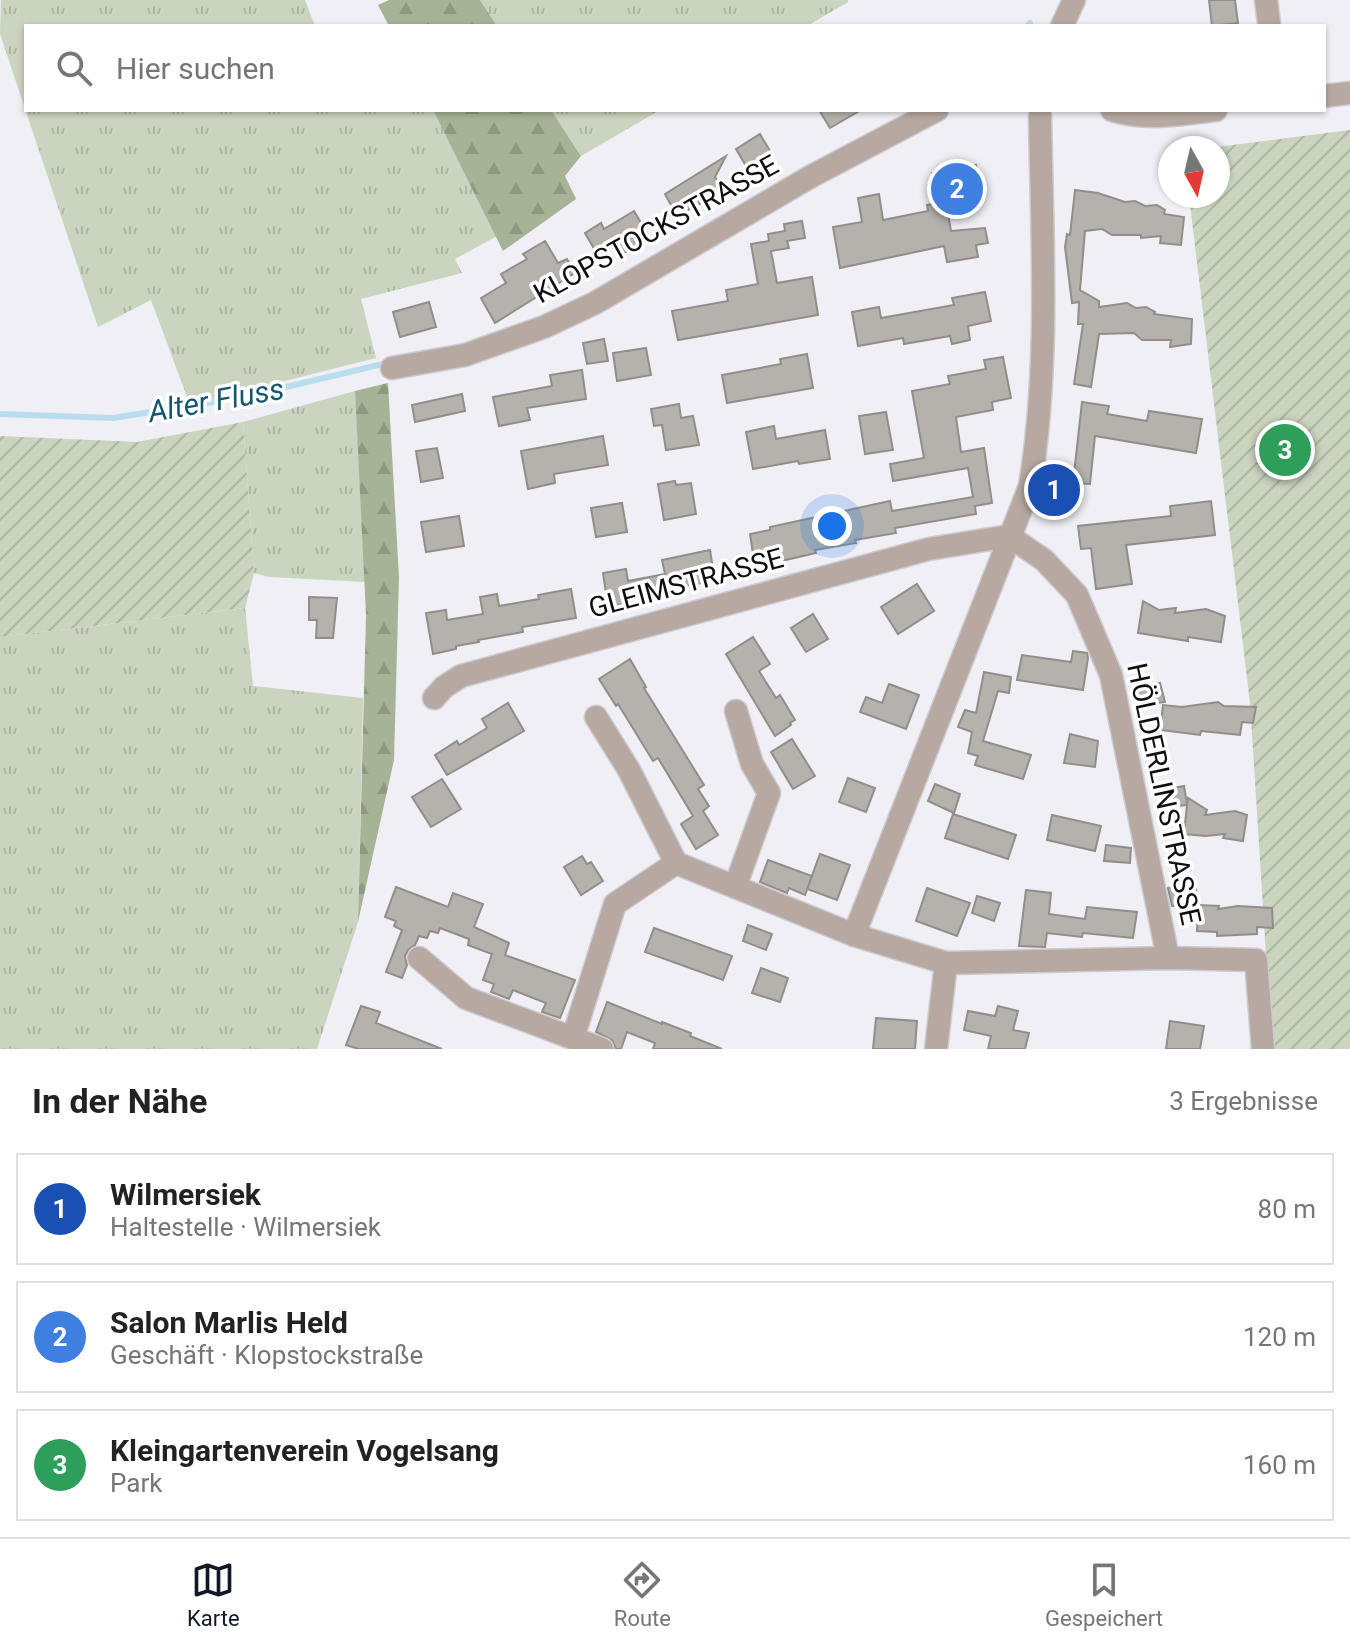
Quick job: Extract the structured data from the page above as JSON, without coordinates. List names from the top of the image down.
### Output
{
  "streets": {
    "street": ["KLOPSTOCKSTRASSE", "GLEIMSTRASSE", "HÖLDERLINSTRASSE"]
  },
  "crossings": [
    ["GLEIMSTRASSE", "HÖLDERLINSTRASSE"]
  ],
  "water": ["Alter Fluss"],
  "north": "bottom",
  "page": {
    "search": "Hier suchen",
    "pins": ["2", "3", "1"],
    "heading": ["In der Nähe", "3 Ergebnisse"],
    "list": [
      {
        "mark": "1",
        "name": "Wilmersiek",
        "note": "Haltestelle · Wilmersiek",
        "value": "80 m"
      },
      {
        "mark": "2",
        "name": "Salon Marlis Held",
        "note": "Geschäft · Klopstockstraße",
        "value": "120 m"
      },
      {
        "mark": "3",
        "name": "Kleingartenverein Vogelsang",
        "note": "Park",
        "value": "160 m"
      }
    ],
    "nav": ["Karte", "Route", "Gespeichert"]
  }
}
